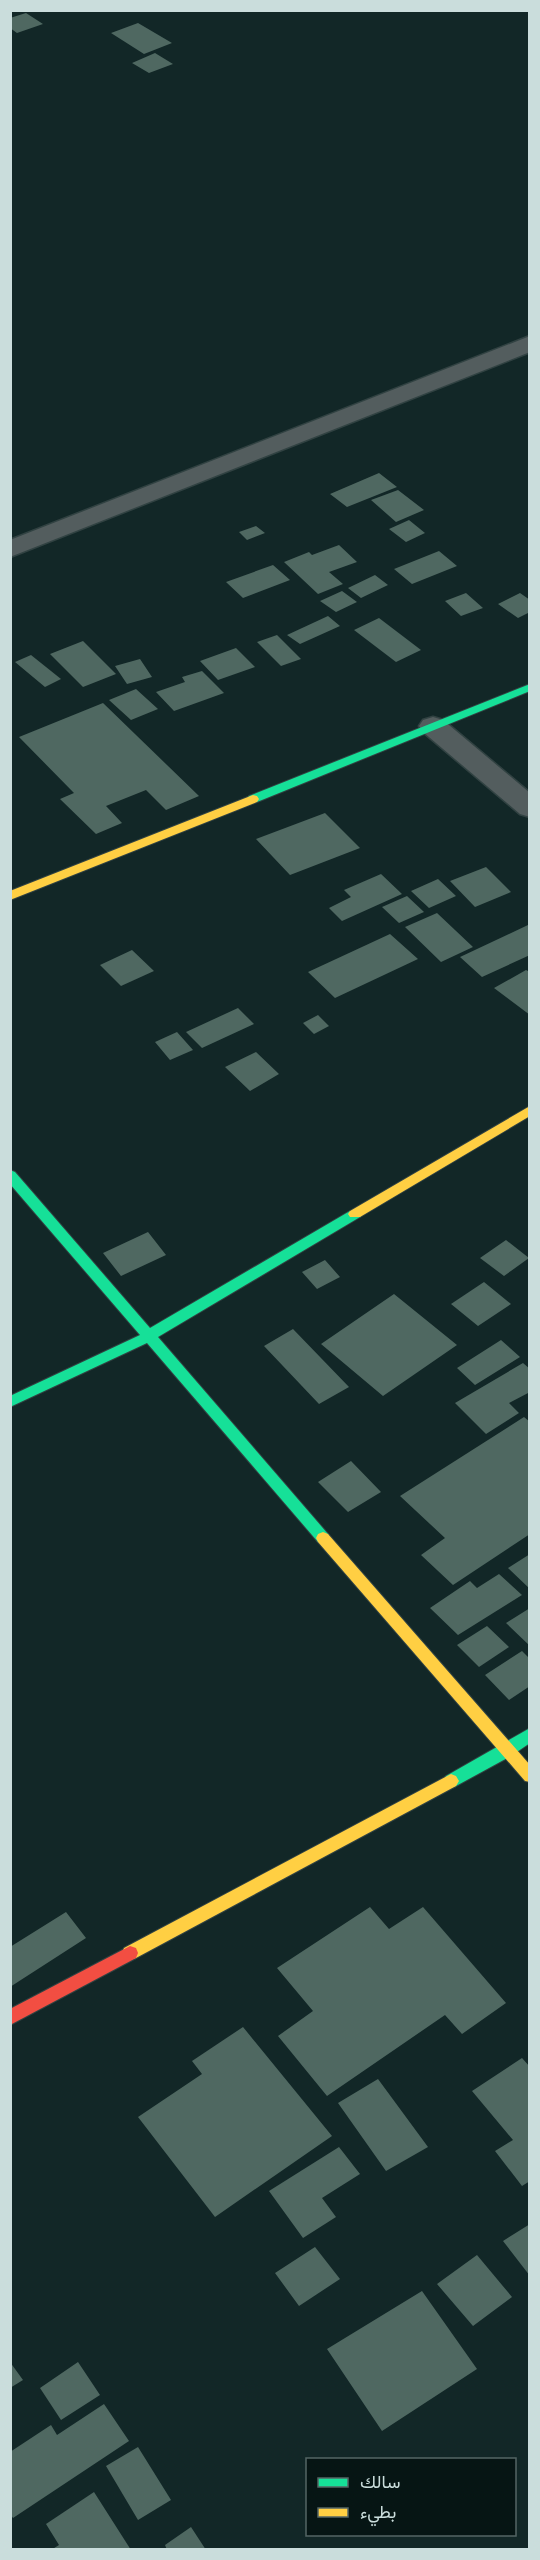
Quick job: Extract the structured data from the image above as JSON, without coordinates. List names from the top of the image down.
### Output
{
  "legend": ["سالك", "بطيء"]
}
